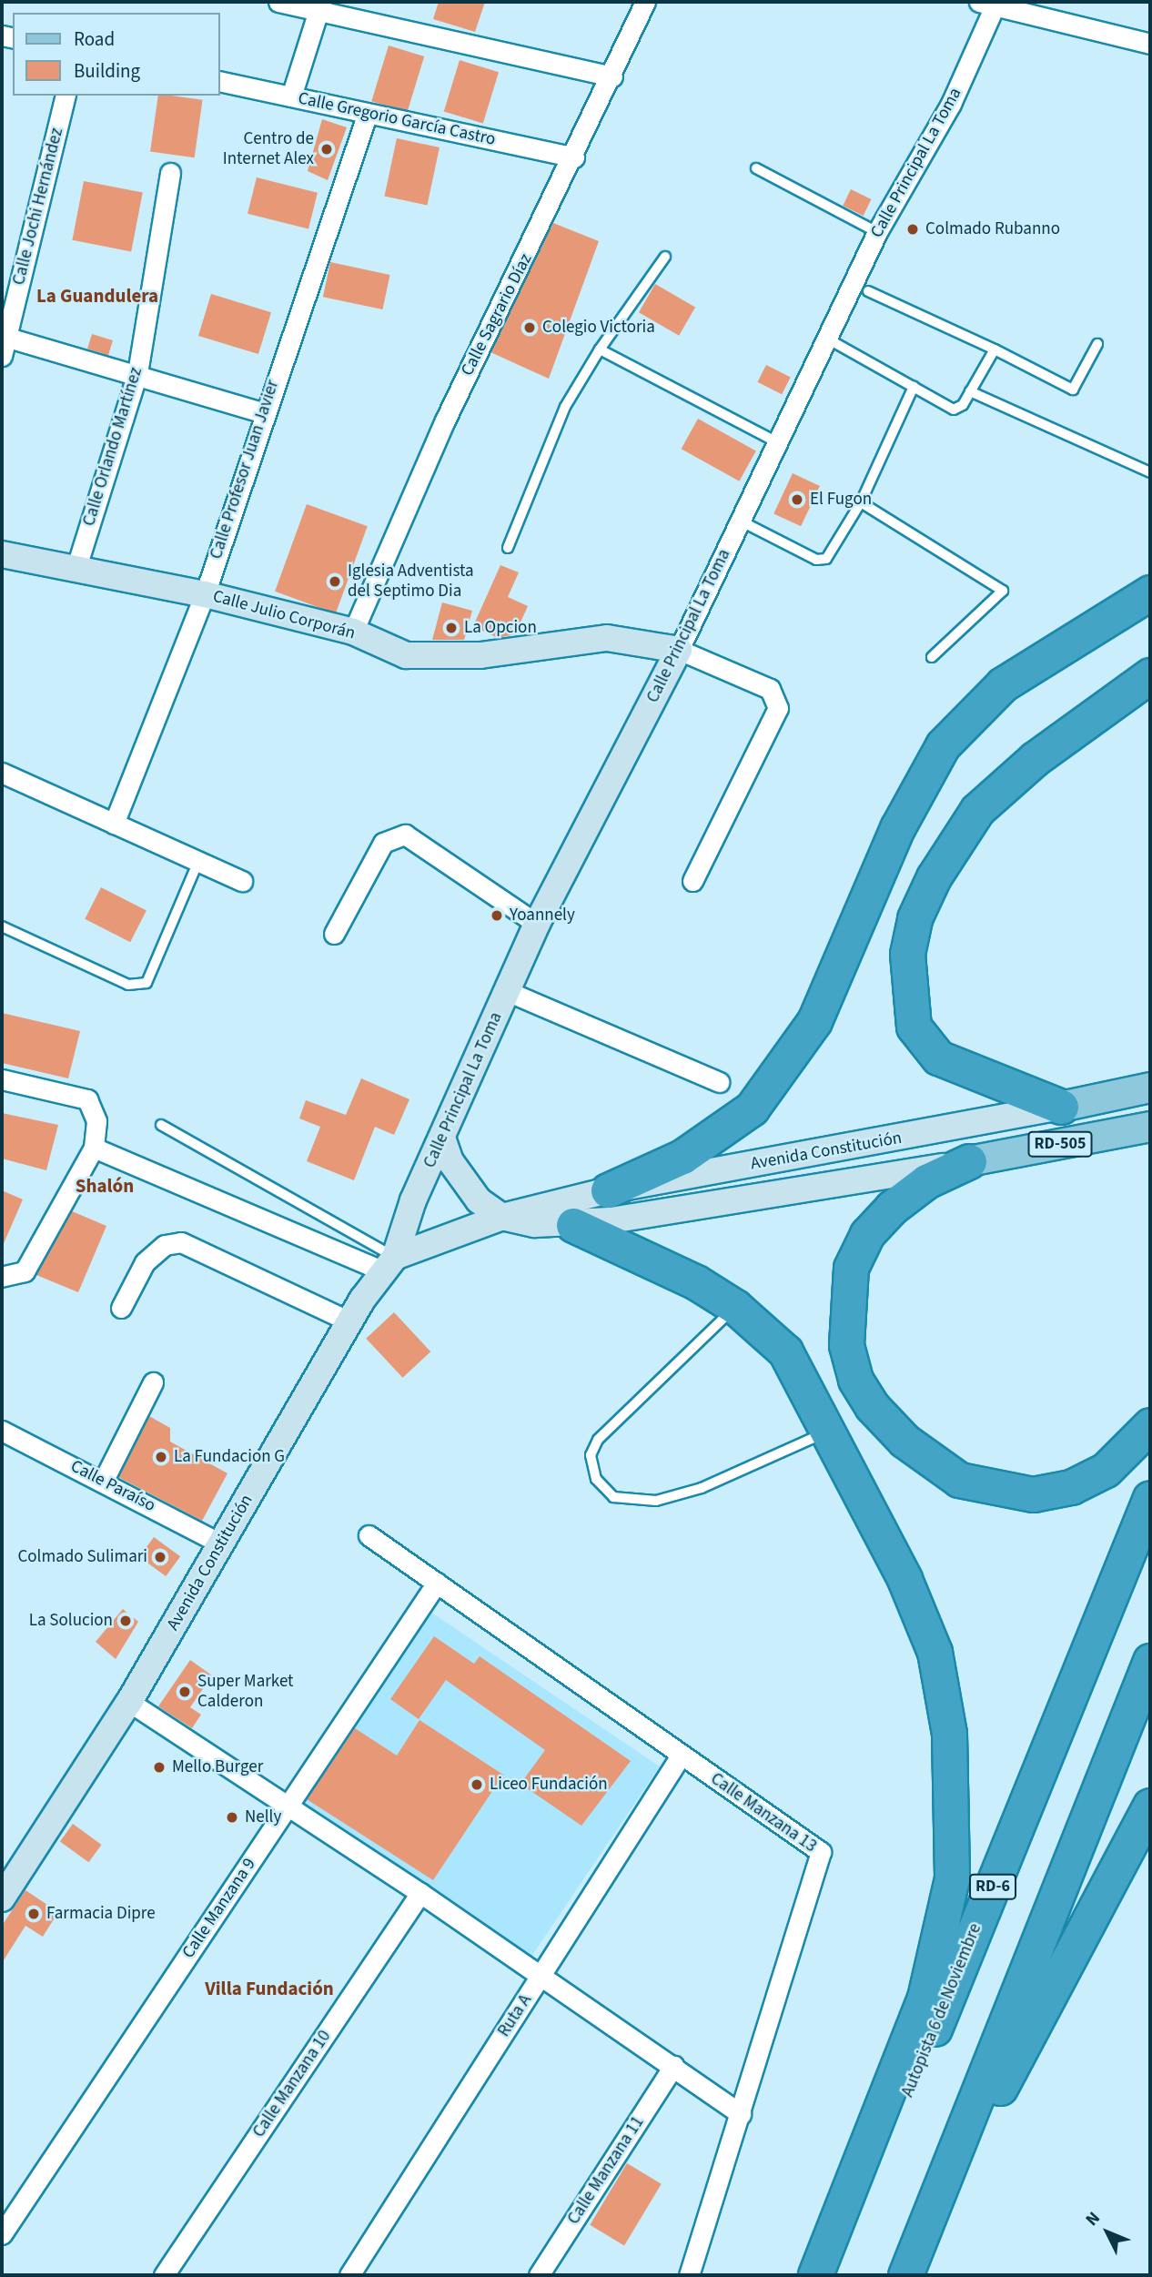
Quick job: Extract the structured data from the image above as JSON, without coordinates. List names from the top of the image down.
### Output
{
  "streets": {
    "highway": ["RD-6", "Autopista 6 de Noviembre"],
    "main road": [
      "Calle Principal La Toma",
      "Calle Julio Corporán",
      "RD-505",
      "Avenida Constitución"
    ],
    "street": [
      "Calle Gregorio García Castro",
      "Calle Jochi Hernández",
      "Calle Sagrario Díaz",
      "Calle Orlando Martínez",
      "Calle Profesor Juan Javier",
      "Calle Paraíso",
      "Calle Manzana 13",
      "Calle Manzana 9",
      "Ruta A",
      "Calle Manzana 10",
      "Calle Manzana 11"
    ]
  },
  "crossings": [
    ["Calle Gregorio García Castro", "Calle Sagrario Díaz"],
    ["Calle Gregorio García Castro", "Calle Profesor Juan Javier"],
    ["Calle Principal La Toma", "Calle Julio Corporán"],
    ["Calle Principal La Toma", "Avenida Constitución"],
    ["Calle Sagrario Díaz", "Calle Julio Corporán"],
    ["Calle Orlando Martínez", "Calle Julio Corporán"],
    ["Calle Profesor Juan Javier", "Calle Julio Corporán"],
    ["Avenida Constitución", "Calle Paraíso"],
    ["Calle Manzana 13", "Calle Manzana 9"],
    ["Calle Manzana 13", "Ruta A"]
  ],
  "districts": ["La Guandulera", "Shalón", "Villa Fundación"],
  "places": [
    "Centro de Internet Alex",
    "Colmado Rubanno",
    "Colegio Victoria",
    "El Fugon",
    "Iglesia Adventista del Septimo Dia",
    "La Opcion",
    "Yoannely",
    "La Fundacion G",
    "Colmado Sulimari",
    "La Solucion",
    "Super Market Calderon",
    "Mello Burger",
    "Liceo Fundación",
    "Nelly",
    "Farmacia Dipre"
  ],
  "legend": ["Road", "Building"],
  "north": "top left"
}
